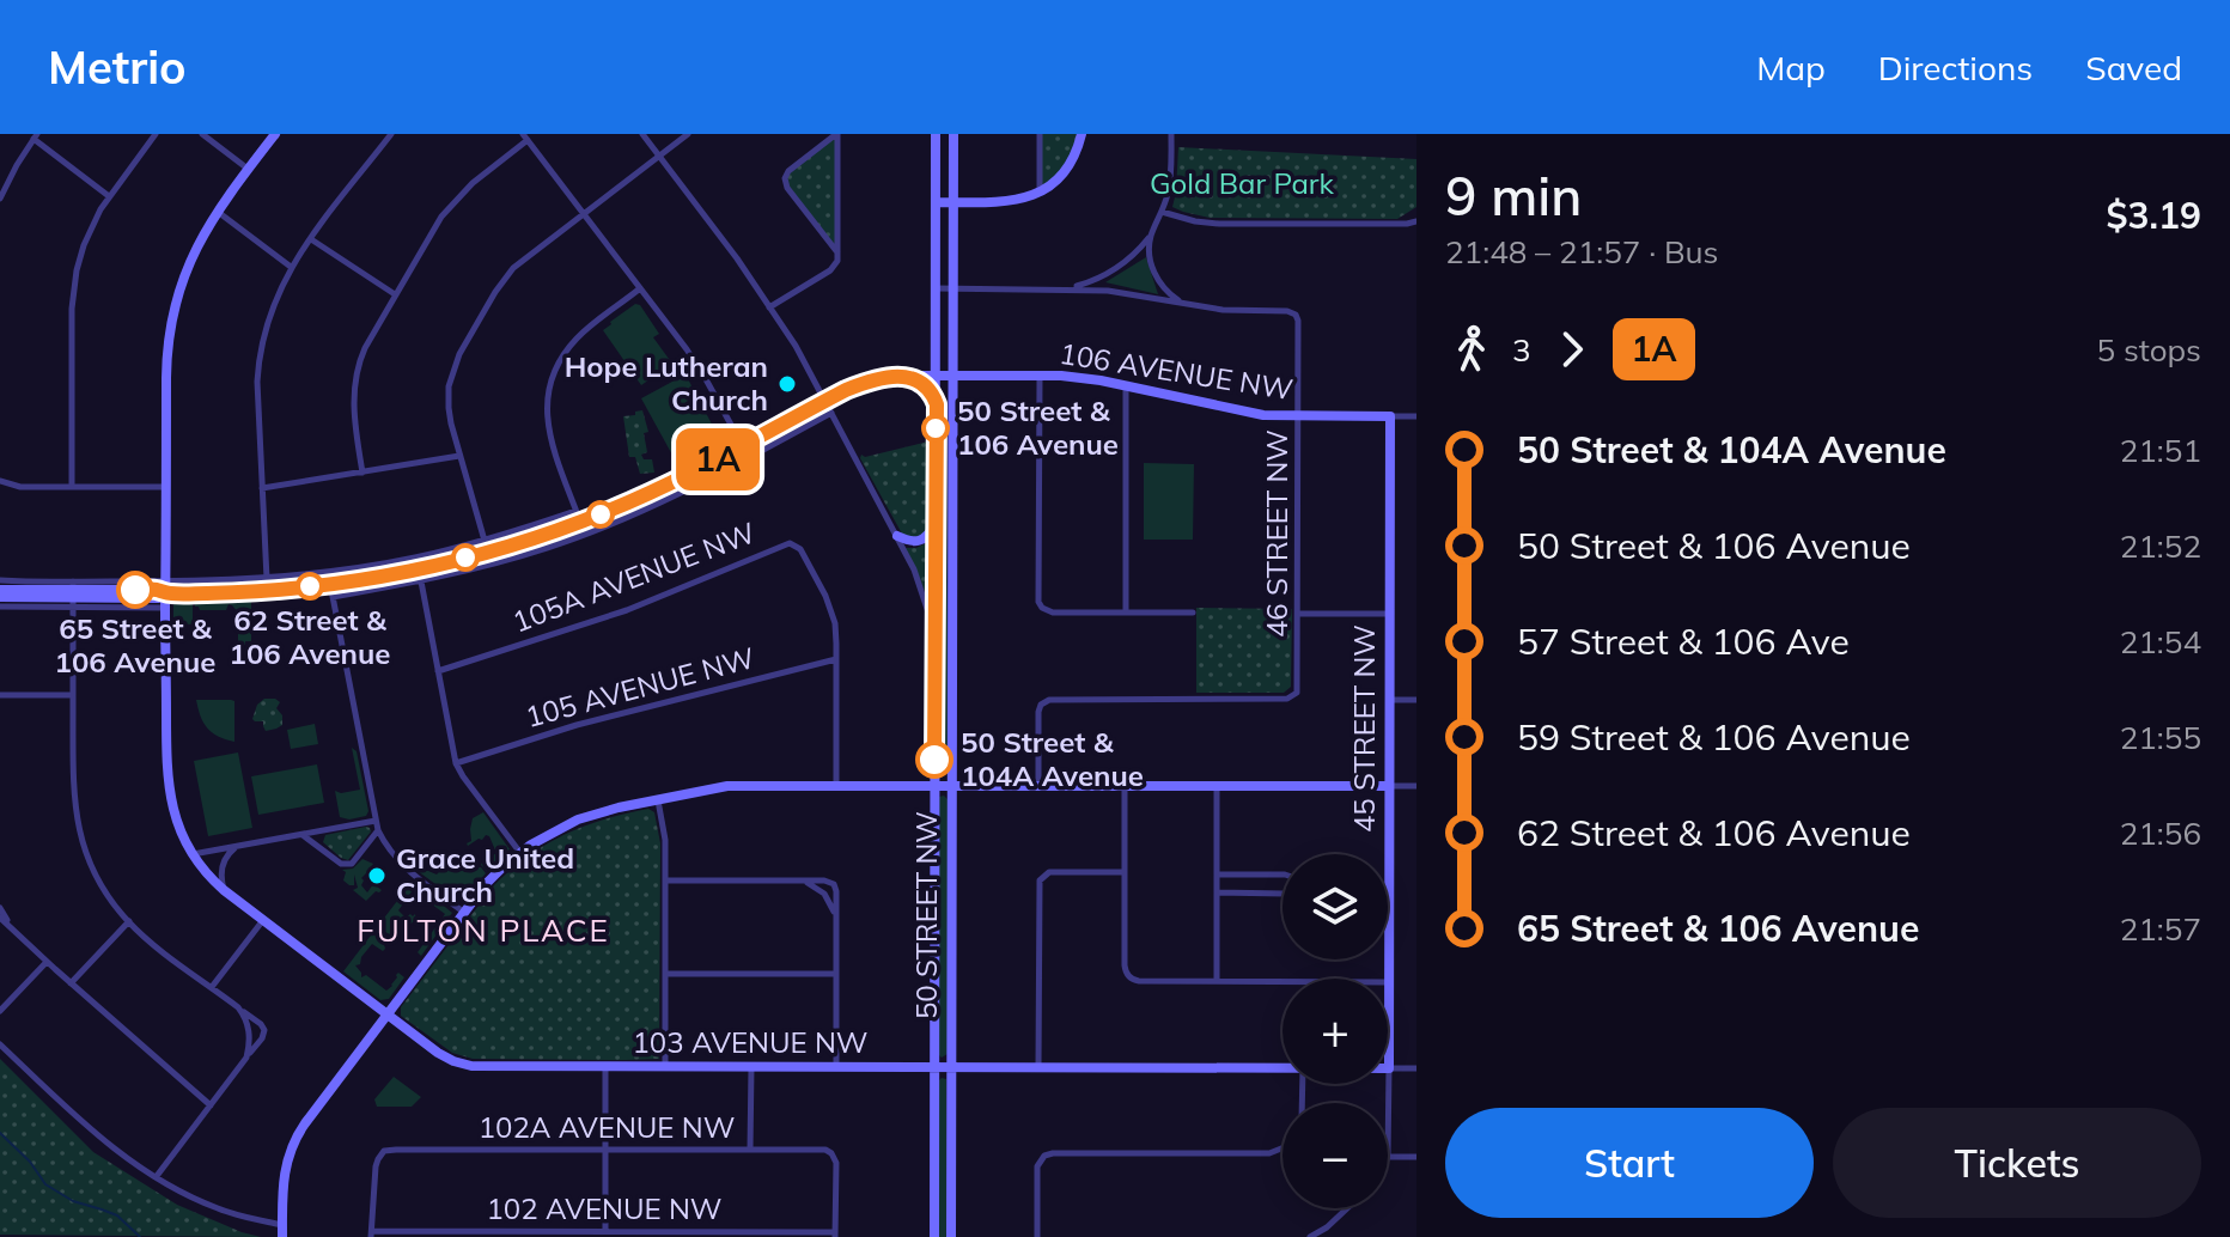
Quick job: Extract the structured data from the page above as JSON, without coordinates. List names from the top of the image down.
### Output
{
  "streets": {
    "street": [
      "106 AVENUE NW",
      "46 STREET NW",
      "105A AVENUE NW",
      "105 AVENUE NW",
      "45 STREET NW",
      "50 STREET NW",
      "103 AVENUE NW",
      "102A AVENUE NW",
      "102 AVENUE NW"
    ]
  },
  "crossings": [
    ["106 AVENUE NW", "46 STREET NW"],
    ["106 AVENUE NW", "45 STREET NW"],
    ["106 AVENUE NW", "50 STREET NW"],
    ["106 AVENUE NW", "103 AVENUE NW"],
    ["105A AVENUE NW", "105 AVENUE NW"],
    ["45 STREET NW", "103 AVENUE NW"],
    ["50 STREET NW", "103 AVENUE NW"],
    ["102A AVENUE NW", "102 AVENUE NW"]
  ],
  "districts": ["FULTON PLACE"],
  "parks": ["Gold Bar Park"],
  "places": [
    "Hope Lutheran Church",
    "50 Street & 106 Avenue",
    "62 Street & 106 Avenue",
    "65 Street & 106 Avenue",
    "50 Street & 104A Avenue",
    "Grace United Church"
  ],
  "lines": ["bus line 1A"],
  "page": {
    "header": "Metrio",
    "nav": ["Map", "Directions", "Saved"],
    "on_map": "1A",
    "heading": ["9 min", "21:48 – 21:57 · Bus", "$3.19"],
    "legs": ["3", "1A", "5 stops"],
    "list": [
      {
        "name": "50 Street & 104A Avenue",
        "value": "21:51"
      },
      {
        "name": "50 Street & 106 Avenue",
        "value": "21:52"
      },
      {
        "name": "57 Street & 106 Ave",
        "value": "21:54"
      },
      {
        "name": "59 Street & 106 Avenue",
        "value": "21:55"
      },
      {
        "name": "62 Street & 106 Avenue",
        "value": "21:56"
      },
      {
        "name": "65 Street & 106 Avenue",
        "value": "21:57"
      }
    ],
    "map_buttons": ["+", "−"],
    "buttons": ["Start", "Tickets"]
  }
}
